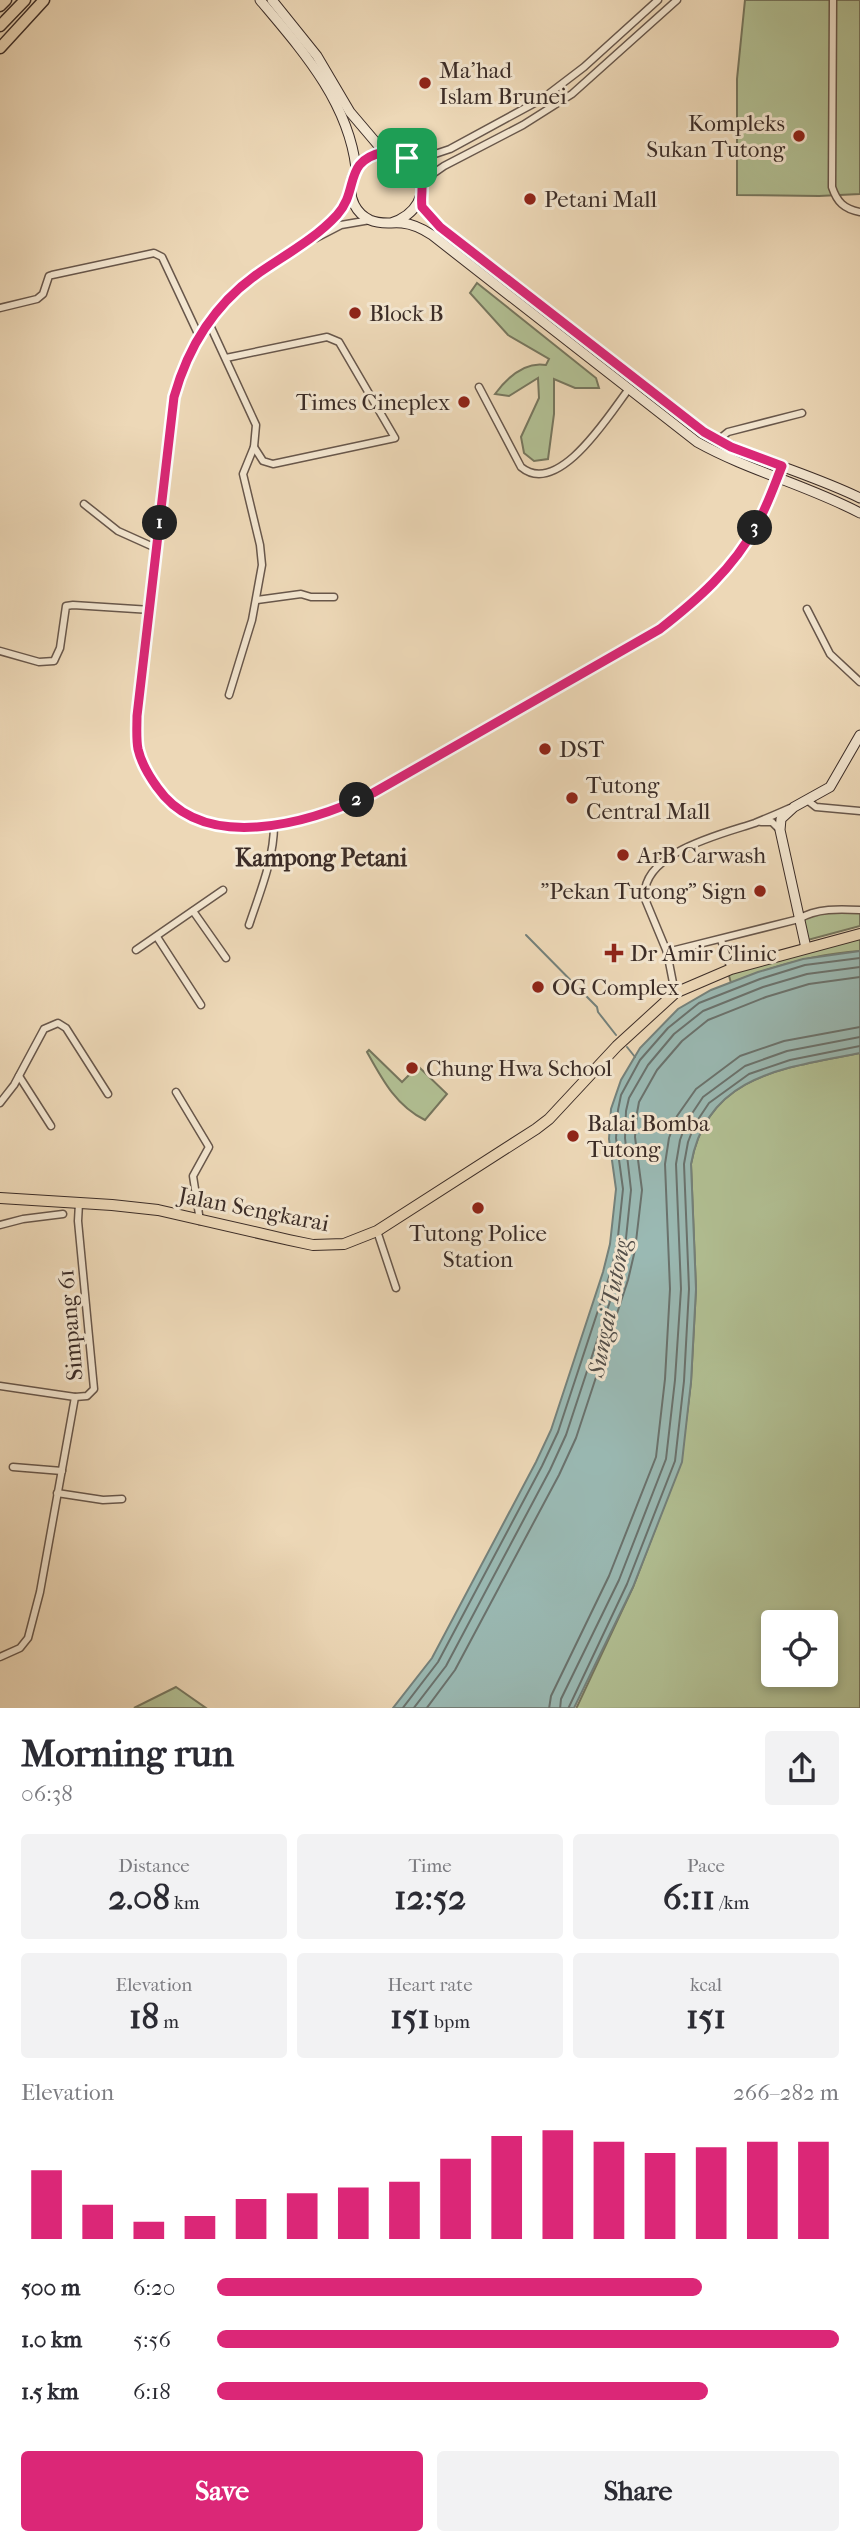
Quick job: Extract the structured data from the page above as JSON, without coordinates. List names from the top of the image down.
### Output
{
  "streets": {
    "main road": ["Jalan Sengkarai"],
    "street": ["Simpang 61"]
  },
  "crossings": [
    ["Jalan Sengkarai", "Simpang 61"]
  ],
  "districts": ["Kampong Petani"],
  "water": ["Sungai Tutong"],
  "places": {
    "other": [
      "Ma'had Islam Brunei",
      "Kompleks Sukan Tutong",
      "Petani Mall",
      "Block B",
      "Times Cineplex",
      "DST",
      "Tutong Central Mall",
      "ArB Carwash",
      "\"Pekan Tutong\" Sign",
      "OG Complex",
      "Chung Hwa School",
      "Balai Bomba Tutong",
      "Tutong Police Station"
    ],
    "health": ["Dr Amir Clinic"]
  },
  "page": {
    "pins": ["1", "3", "2"],
    "heading": ["Morning run", "06:38"],
    "stats": [
      ["Distance", "2.08 km"],
      ["Time", "12:52"],
      ["Pace", "6:11 /km"],
      ["Elevation", "18 m"],
      ["Heart rate", "151 bpm"],
      ["kcal", "151"]
    ],
    "chart": ["Elevation", "266–282 m"],
    "list": [
      {
        "name": "500 m",
        "note": "6:20"
      },
      {
        "name": "1.0 km",
        "note": "5:56"
      },
      {
        "name": "1.5 km",
        "note": "6:18"
      }
    ],
    "buttons": ["Save", "Share"]
  }
}
